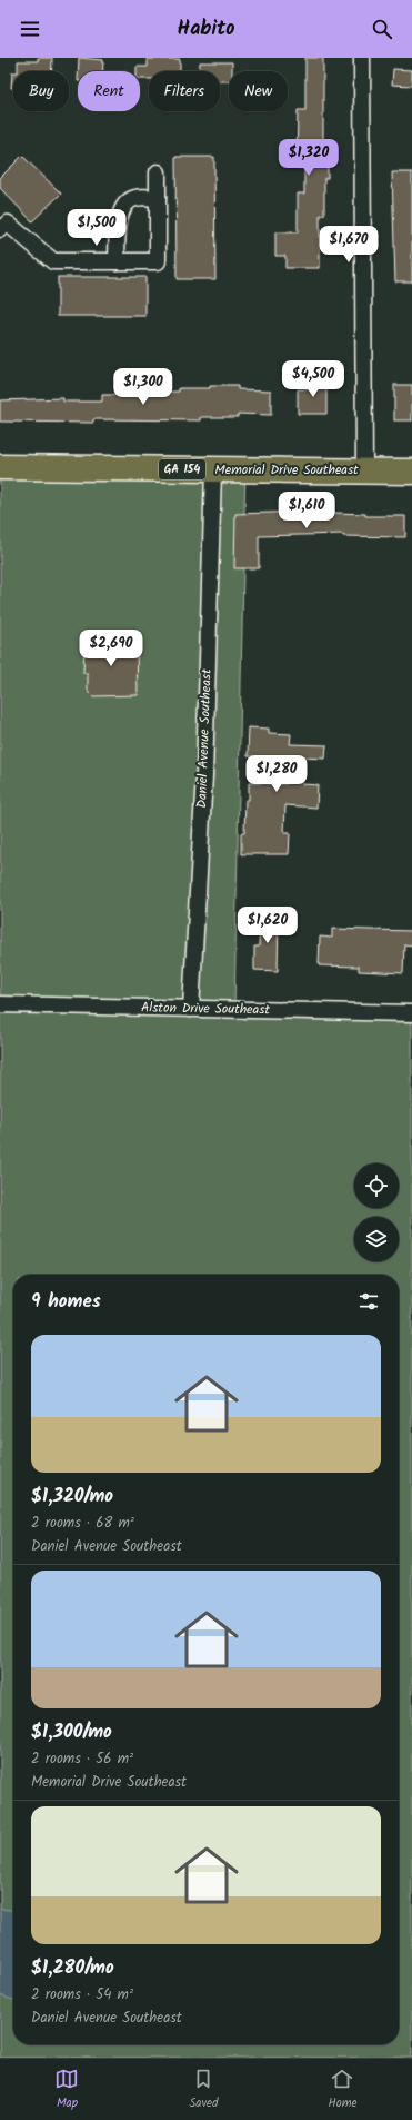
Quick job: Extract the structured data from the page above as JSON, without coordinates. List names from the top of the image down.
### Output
{
  "streets": {
    "main road": ["GA 154", "Memorial Drive Southeast"],
    "street": ["Daniel Avenue Southeast", "Alston Drive Southeast"]
  },
  "crossings": [
    ["Memorial Drive Southeast", "Daniel Avenue Southeast"],
    ["Daniel Avenue Southeast", "Alston Drive Southeast"]
  ],
  "page": {
    "header": "Habito",
    "chip": [
      "Buy",
      "Rent",
      "Filters",
      "New"
    ],
    "price": [
      "$1,320",
      "$1,500",
      "$1,670",
      "$4,500",
      "$1,300",
      "$1,610",
      "$2,690",
      "$1,280",
      "$1,620"
    ],
    "heading": "9 homes",
    "list": [
      {
        "name": "$1,320/mo",
        "note": "2 rooms · 68 m² · Daniel Avenue Southeast"
      },
      {
        "name": "$1,300/mo",
        "note": "2 rooms · 56 m² · Memorial Drive Southeast"
      },
      {
        "name": "$1,280/mo",
        "note": "2 rooms · 54 m² · Daniel Avenue Southeast"
      }
    ],
    "tabs": ["Map", "Saved", "Home"]
  }
}
